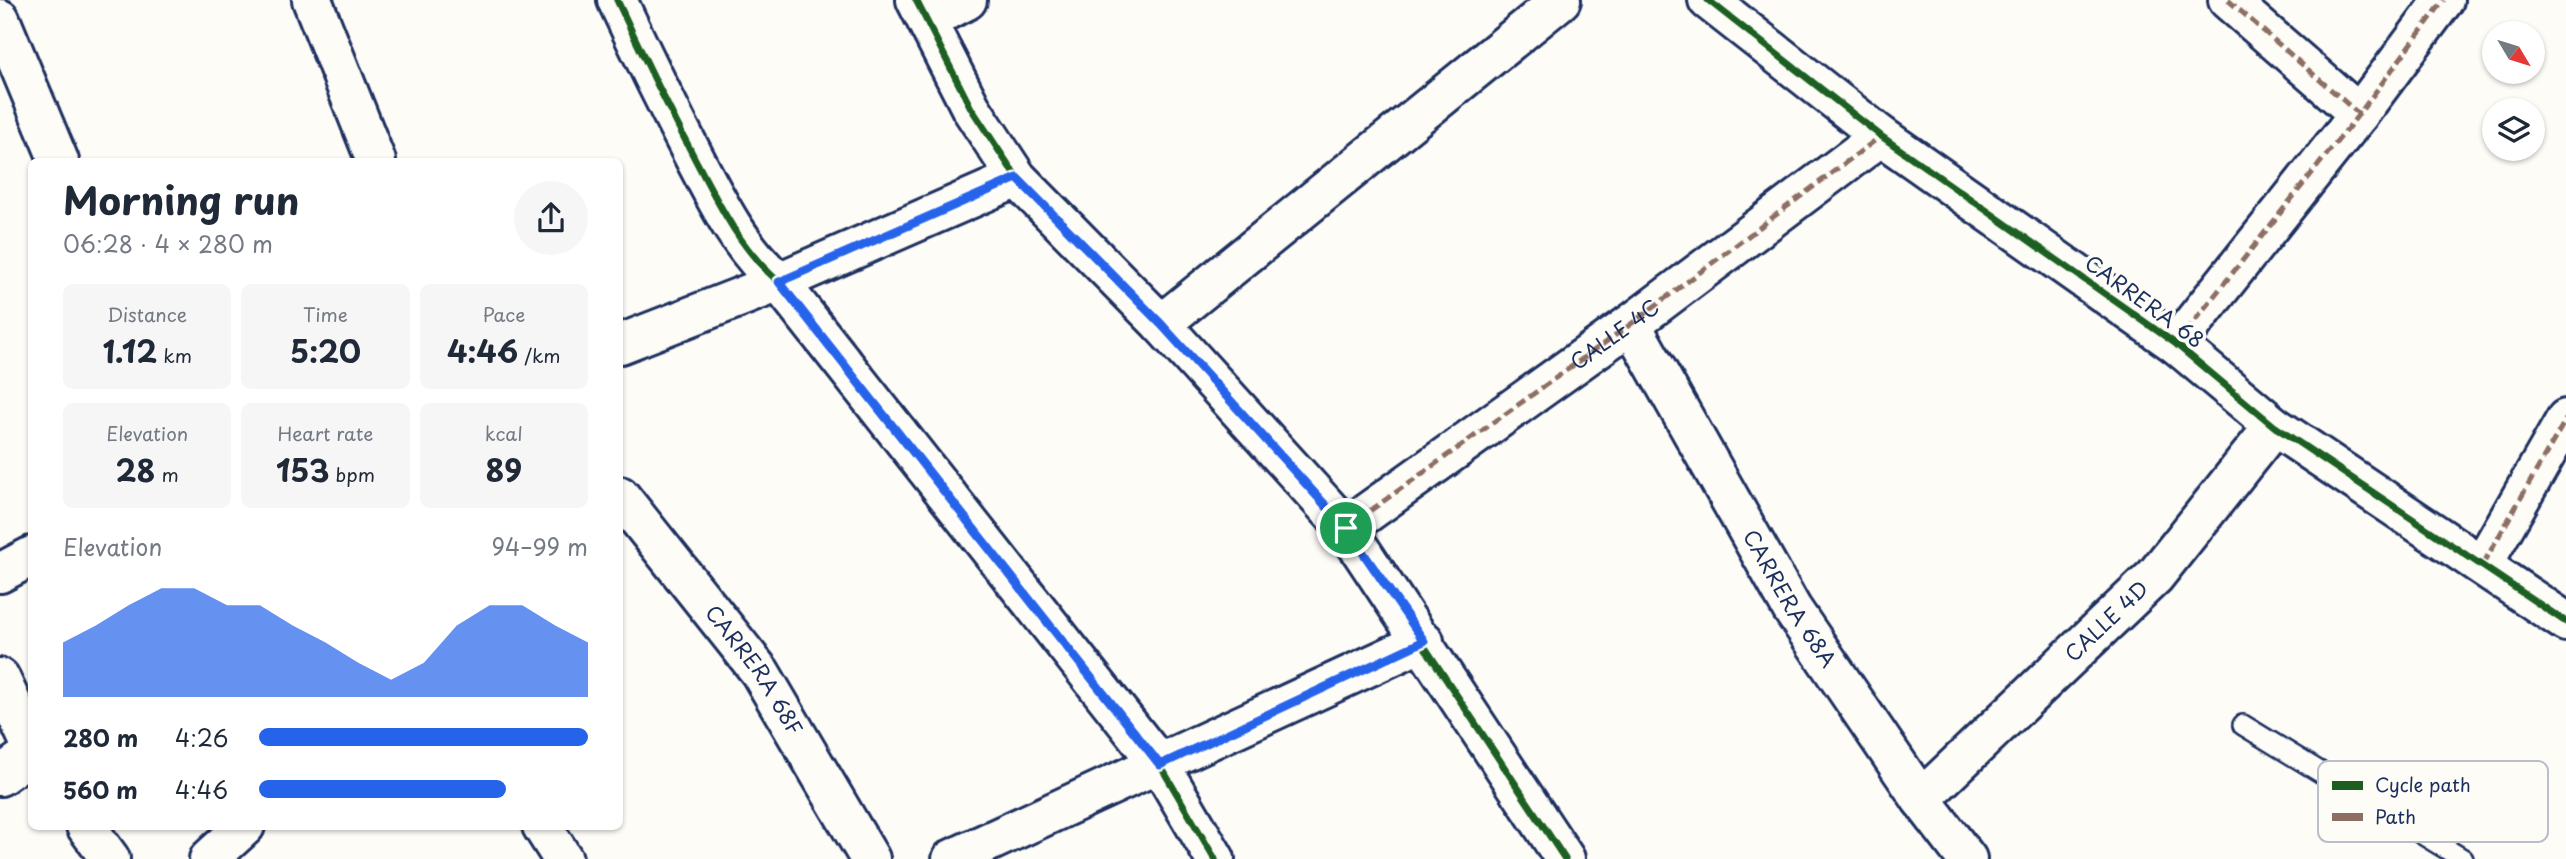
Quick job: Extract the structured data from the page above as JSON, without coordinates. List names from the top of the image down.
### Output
{
  "streets": {
    "street": [
      "CARRERA 68",
      "CALLE 4C",
      "CARRERA 68A",
      "CALLE 4D",
      "CARRERA 68F"
    ]
  },
  "crossings": [
    ["CARRERA 68", "CALLE 4C"],
    ["CARRERA 68", "CALLE 4D"],
    ["CALLE 4C", "CARRERA 68A"],
    ["CARRERA 68A", "CALLE 4D"]
  ],
  "legend": ["Cycle path", "Path"],
  "north": "bottom right",
  "page": {
    "heading": ["Morning run", "06:28 · 4 × 280 m"],
    "stats": [
      ["Distance", "1.12 km"],
      ["Time", "5:20"],
      ["Pace", "4:46 /km"],
      ["Elevation", "28 m"],
      ["Heart rate", "153 bpm"],
      ["kcal", "89"]
    ],
    "chart": ["Elevation", "94–99 m"],
    "list": [
      {
        "name": "280 m",
        "note": "4:26"
      },
      {
        "name": "560 m",
        "note": "4:46"
      }
    ]
  }
}
